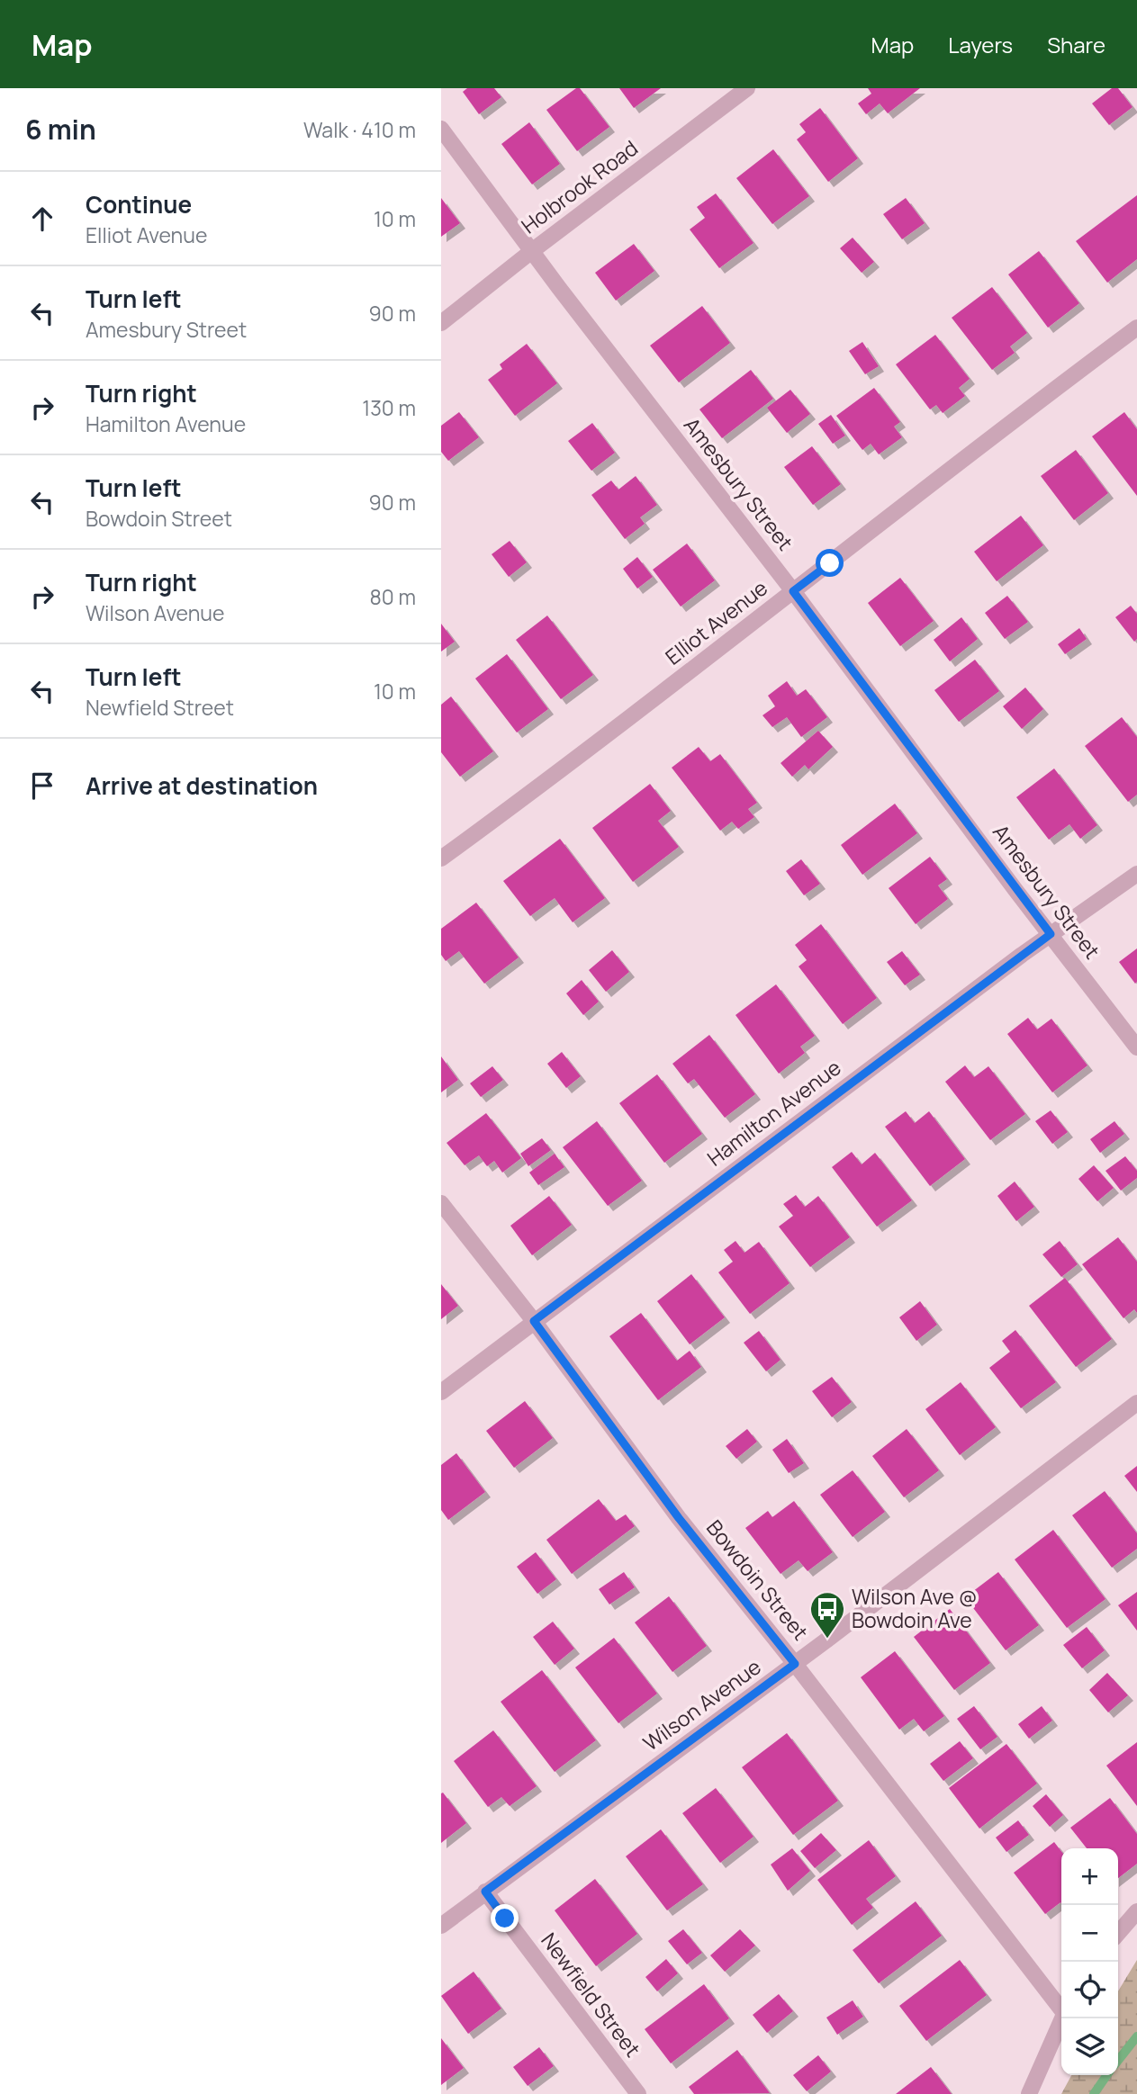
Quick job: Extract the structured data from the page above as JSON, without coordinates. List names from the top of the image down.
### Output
{
  "streets": {
    "street": [
      "Holbrook Road",
      "Amesbury Street",
      "Elliot Avenue",
      "Hamilton Avenue",
      "Bowdoin Street",
      "Wilson Avenue",
      "Newfield Street"
    ]
  },
  "crossings": [
    ["Holbrook Road", "Amesbury Street"],
    ["Amesbury Street", "Elliot Avenue"],
    ["Amesbury Street", "Hamilton Avenue"],
    ["Hamilton Avenue", "Bowdoin Street"],
    ["Bowdoin Street", "Wilson Avenue"],
    ["Wilson Avenue", "Newfield Street"]
  ],
  "places": {
    "bus stop": ["Wilson Ave @ Bowdoin Ave"]
  },
  "page": {
    "header": "Map",
    "nav": ["Map", "Layers", "Share"],
    "heading": ["6 min", "Walk · 410 m"],
    "list": [
      ["Continue", "Elliot Avenue", "10 m"],
      ["Turn left", "Amesbury Street", "90 m"],
      ["Turn right", "Hamilton Avenue", "130 m"],
      ["Turn left", "Bowdoin Street", "90 m"],
      ["Turn right", "Wilson Avenue", "80 m"],
      ["Turn left", "Newfield Street", "10 m"],
      "Arrive at destination"
    ],
    "map_buttons": ["+", "−"]
  }
}
